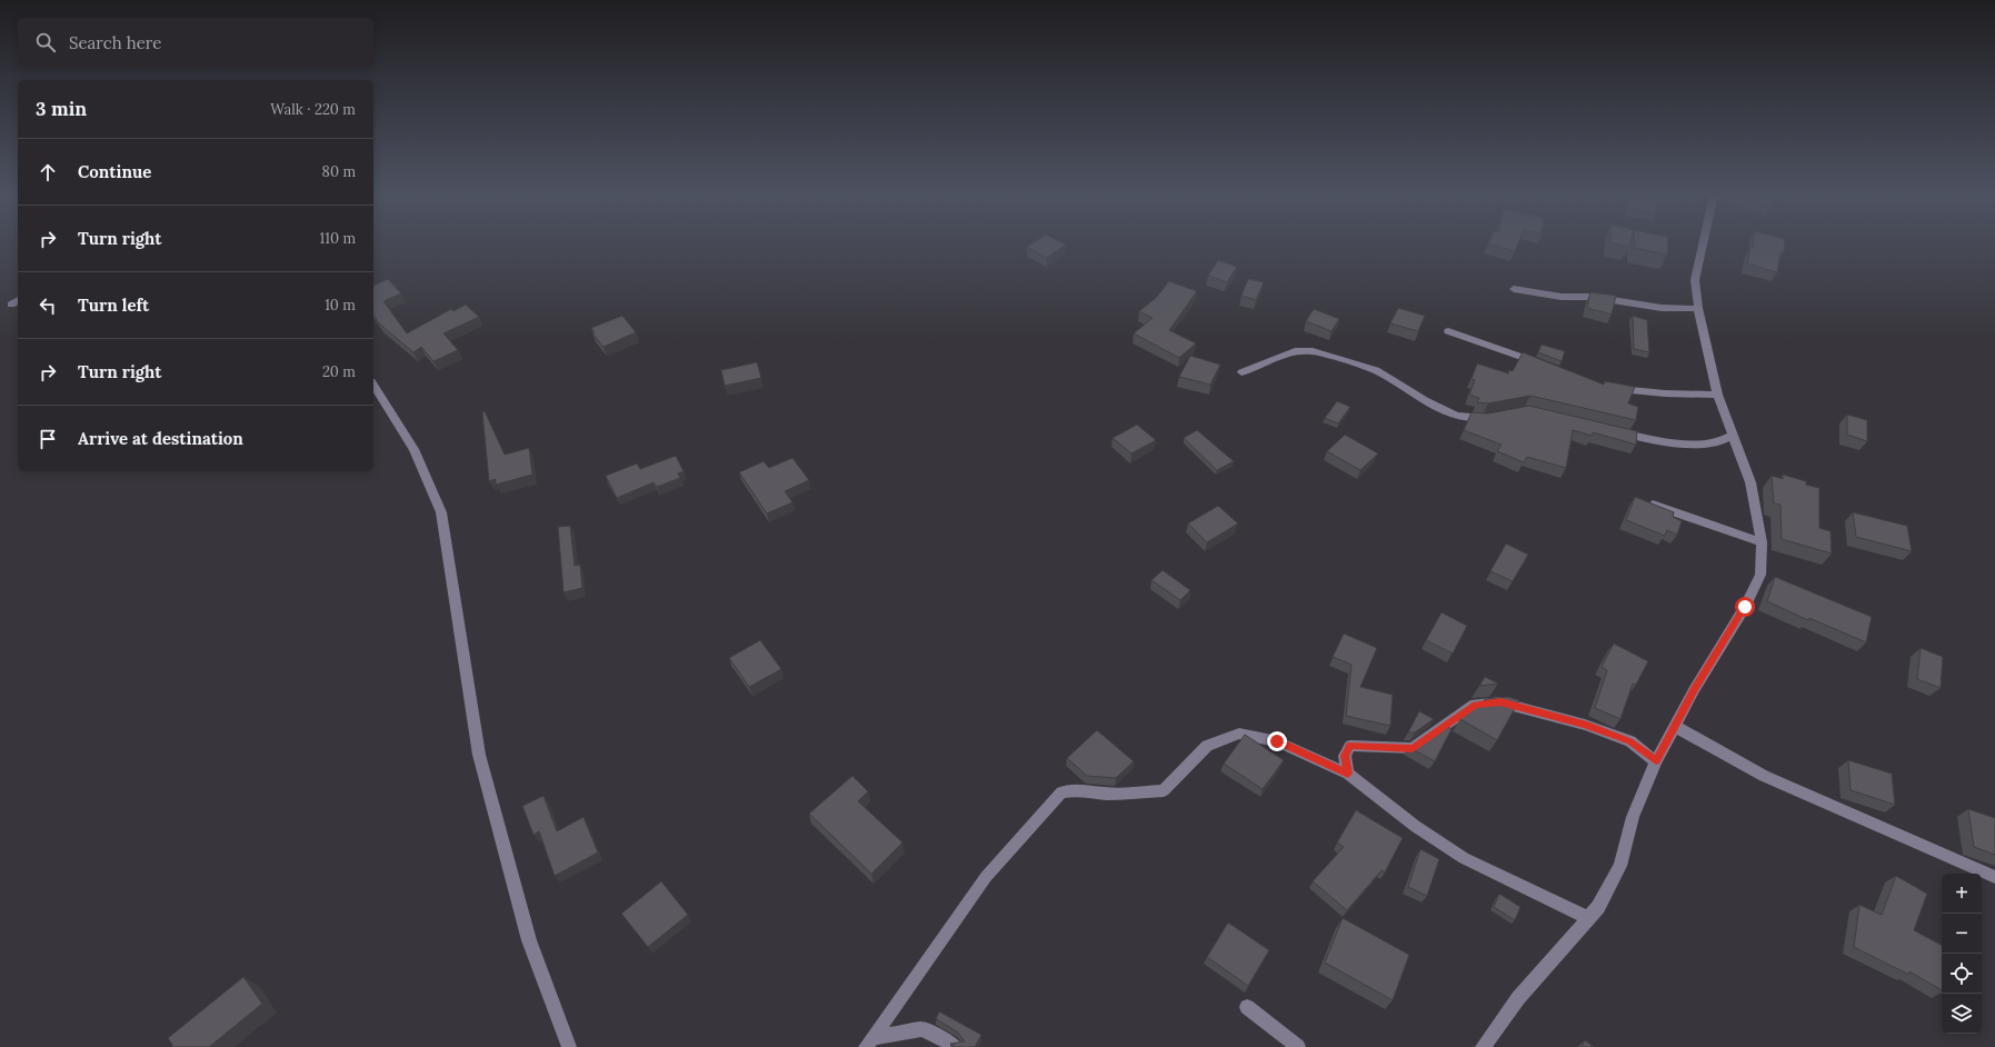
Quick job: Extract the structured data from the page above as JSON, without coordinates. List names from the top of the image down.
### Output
{
  "page": {
    "search": "Search here",
    "heading": ["3 min", "Walk · 220 m"],
    "list": [
      ["Continue", "80 m"],
      ["Turn right", "110 m"],
      ["Turn left", "10 m"],
      ["Turn right", "20 m"],
      "Arrive at destination"
    ],
    "map_buttons": ["+", "−"]
  }
}
